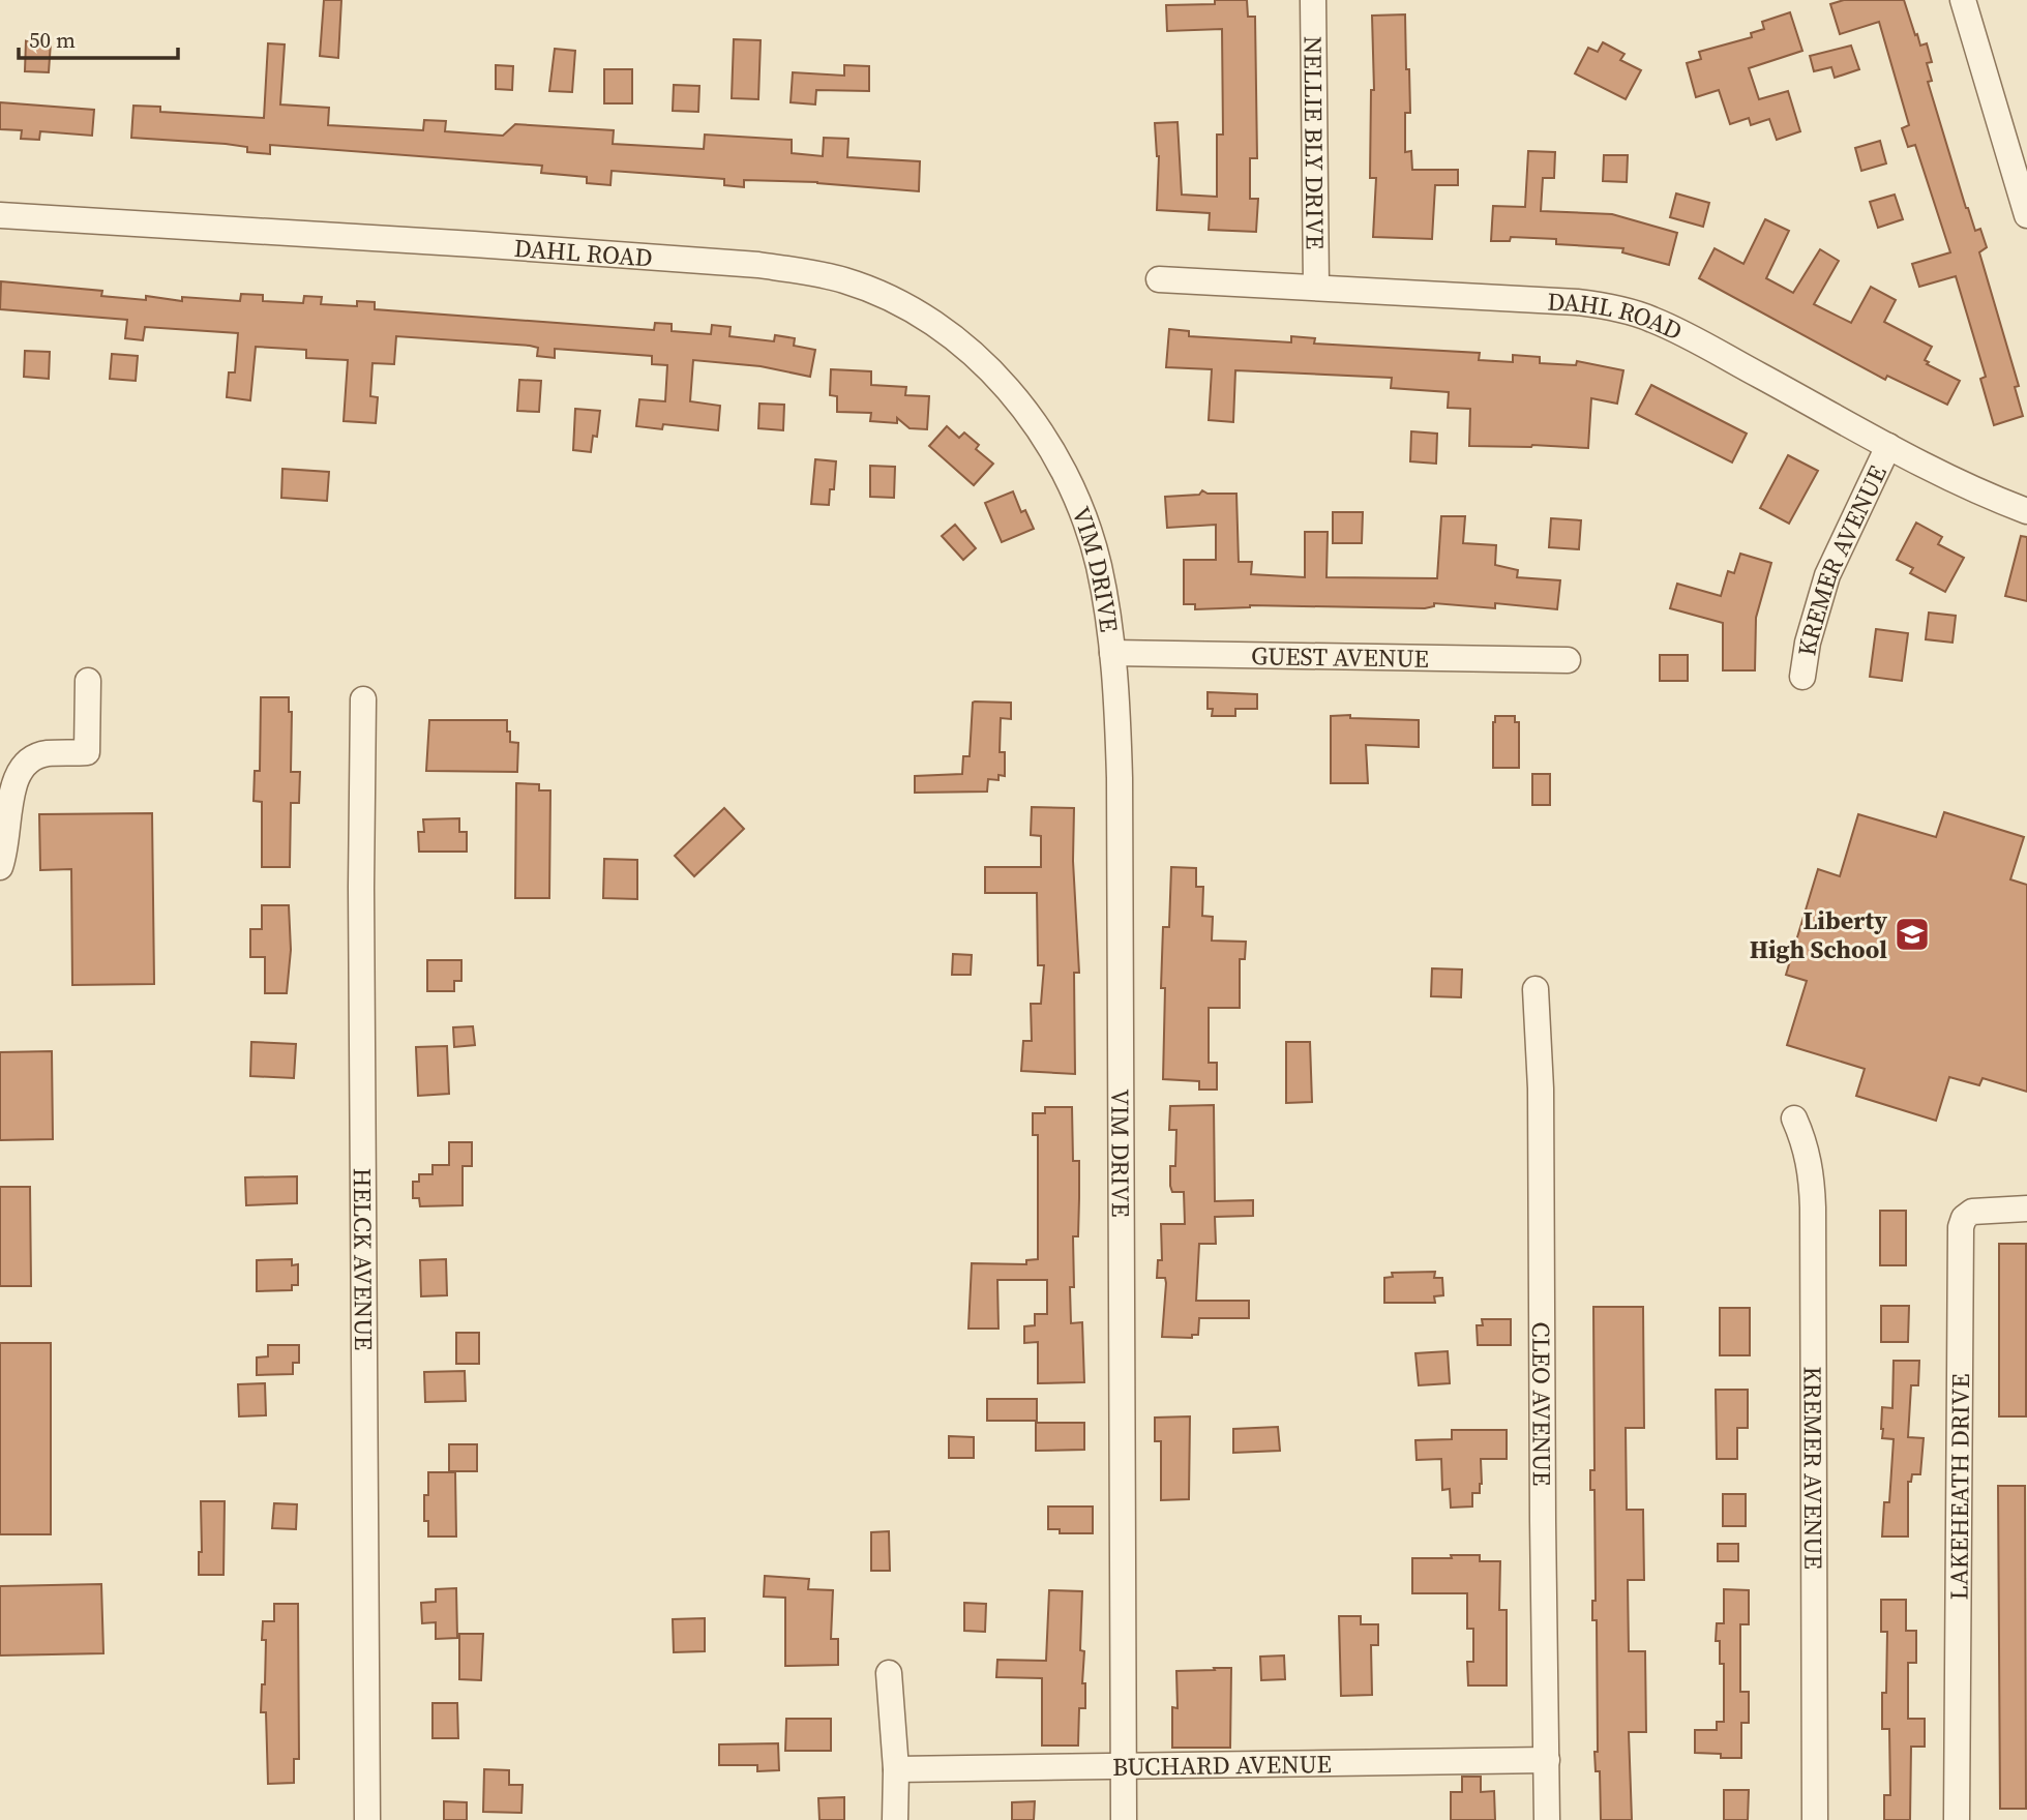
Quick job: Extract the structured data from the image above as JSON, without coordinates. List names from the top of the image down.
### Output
{
  "streets": {
    "street": [
      "NELLIE BLY DRIVE",
      "DAHL ROAD",
      "KREMER AVENUE",
      "VIM DRIVE",
      "GUEST AVENUE",
      "HELCK AVENUE",
      "CLEO AVENUE",
      "LAKEHEATH DRIVE",
      "BUCHARD AVENUE"
    ]
  },
  "crossings": [
    ["NELLIE BLY DRIVE", "DAHL ROAD"],
    ["DAHL ROAD", "KREMER AVENUE"],
    ["DAHL ROAD", "VIM DRIVE"],
    ["VIM DRIVE", "GUEST AVENUE"],
    ["VIM DRIVE", "BUCHARD AVENUE"],
    ["CLEO AVENUE", "BUCHARD AVENUE"]
  ],
  "places": {
    "school or university": ["Liberty High School"]
  },
  "scale_bar": "50 m"
}
